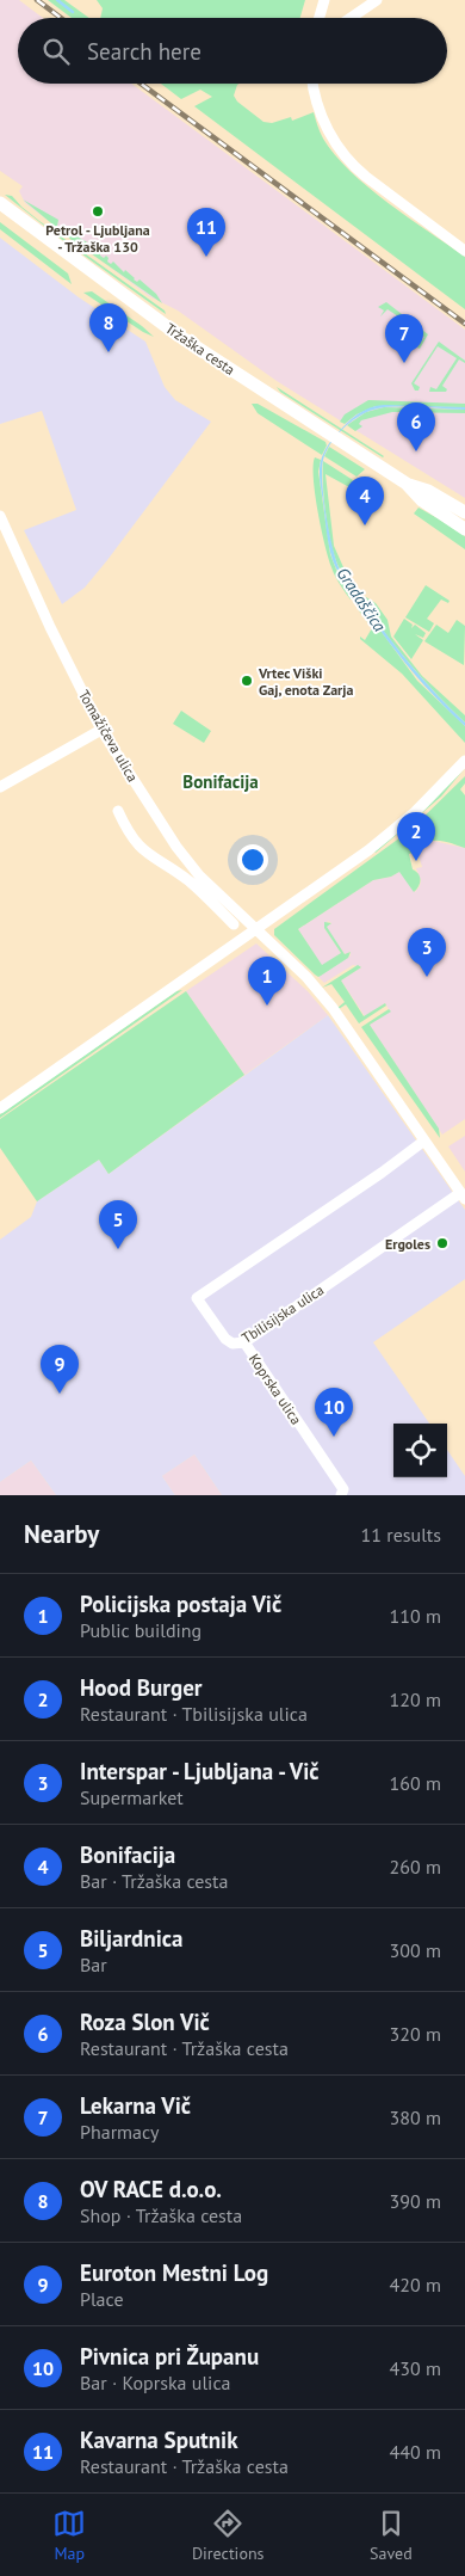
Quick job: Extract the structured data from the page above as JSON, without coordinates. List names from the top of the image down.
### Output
{
  "streets": {
    "main road": ["Tržaška cesta"],
    "street": ["Tomažičeva ulica", "Tbilisijska ulica", "Koprska ulica"]
  },
  "crossings": [
    ["Tomažičeva ulica", "Tbilisijska ulica"],
    ["Tbilisijska ulica", "Koprska ulica"]
  ],
  "districts": ["Bonifacija"],
  "water": ["Gradaščica"],
  "places": ["Petrol - Ljubljana - Tržaška 130", "Vrtec Viški Gaj, enota Zarja", "Ergoles"],
  "page": {
    "search": "Search here",
    "pins": [
      "11",
      "8",
      "7",
      "6",
      "4",
      "2",
      "3",
      "1",
      "5",
      "9",
      "10"
    ],
    "heading": ["Nearby", "11 results"],
    "list": [
      {
        "mark": "1",
        "name": "Policijska postaja Vič",
        "note": "Public building",
        "value": "110 m"
      },
      {
        "mark": "2",
        "name": "Hood Burger",
        "note": "Restaurant · Tbilisijska ulica",
        "value": "120 m"
      },
      {
        "mark": "3",
        "name": "Interspar - Ljubljana - Vič",
        "note": "Supermarket",
        "value": "160 m"
      },
      {
        "mark": "4",
        "name": "Bonifacija",
        "note": "Bar · Tržaška cesta",
        "value": "260 m"
      },
      {
        "mark": "5",
        "name": "Biljardnica",
        "note": "Bar",
        "value": "300 m"
      },
      {
        "mark": "6",
        "name": "Roza Slon Vič",
        "note": "Restaurant · Tržaška cesta",
        "value": "320 m"
      },
      {
        "mark": "7",
        "name": "Lekarna Vič",
        "note": "Pharmacy",
        "value": "380 m"
      },
      {
        "mark": "8",
        "name": "OV RACE d.o.o.",
        "note": "Shop · Tržaška cesta",
        "value": "390 m"
      },
      {
        "mark": "9",
        "name": "Euroton Mestni Log",
        "note": "Place",
        "value": "420 m"
      },
      {
        "mark": "10",
        "name": "Pivnica pri Županu",
        "note": "Bar · Koprska ulica",
        "value": "430 m"
      },
      {
        "mark": "11",
        "name": "Kavarna Sputnik",
        "note": "Restaurant · Tržaška cesta",
        "value": "440 m"
      }
    ],
    "nav": ["Map", "Directions", "Saved"]
  }
}
